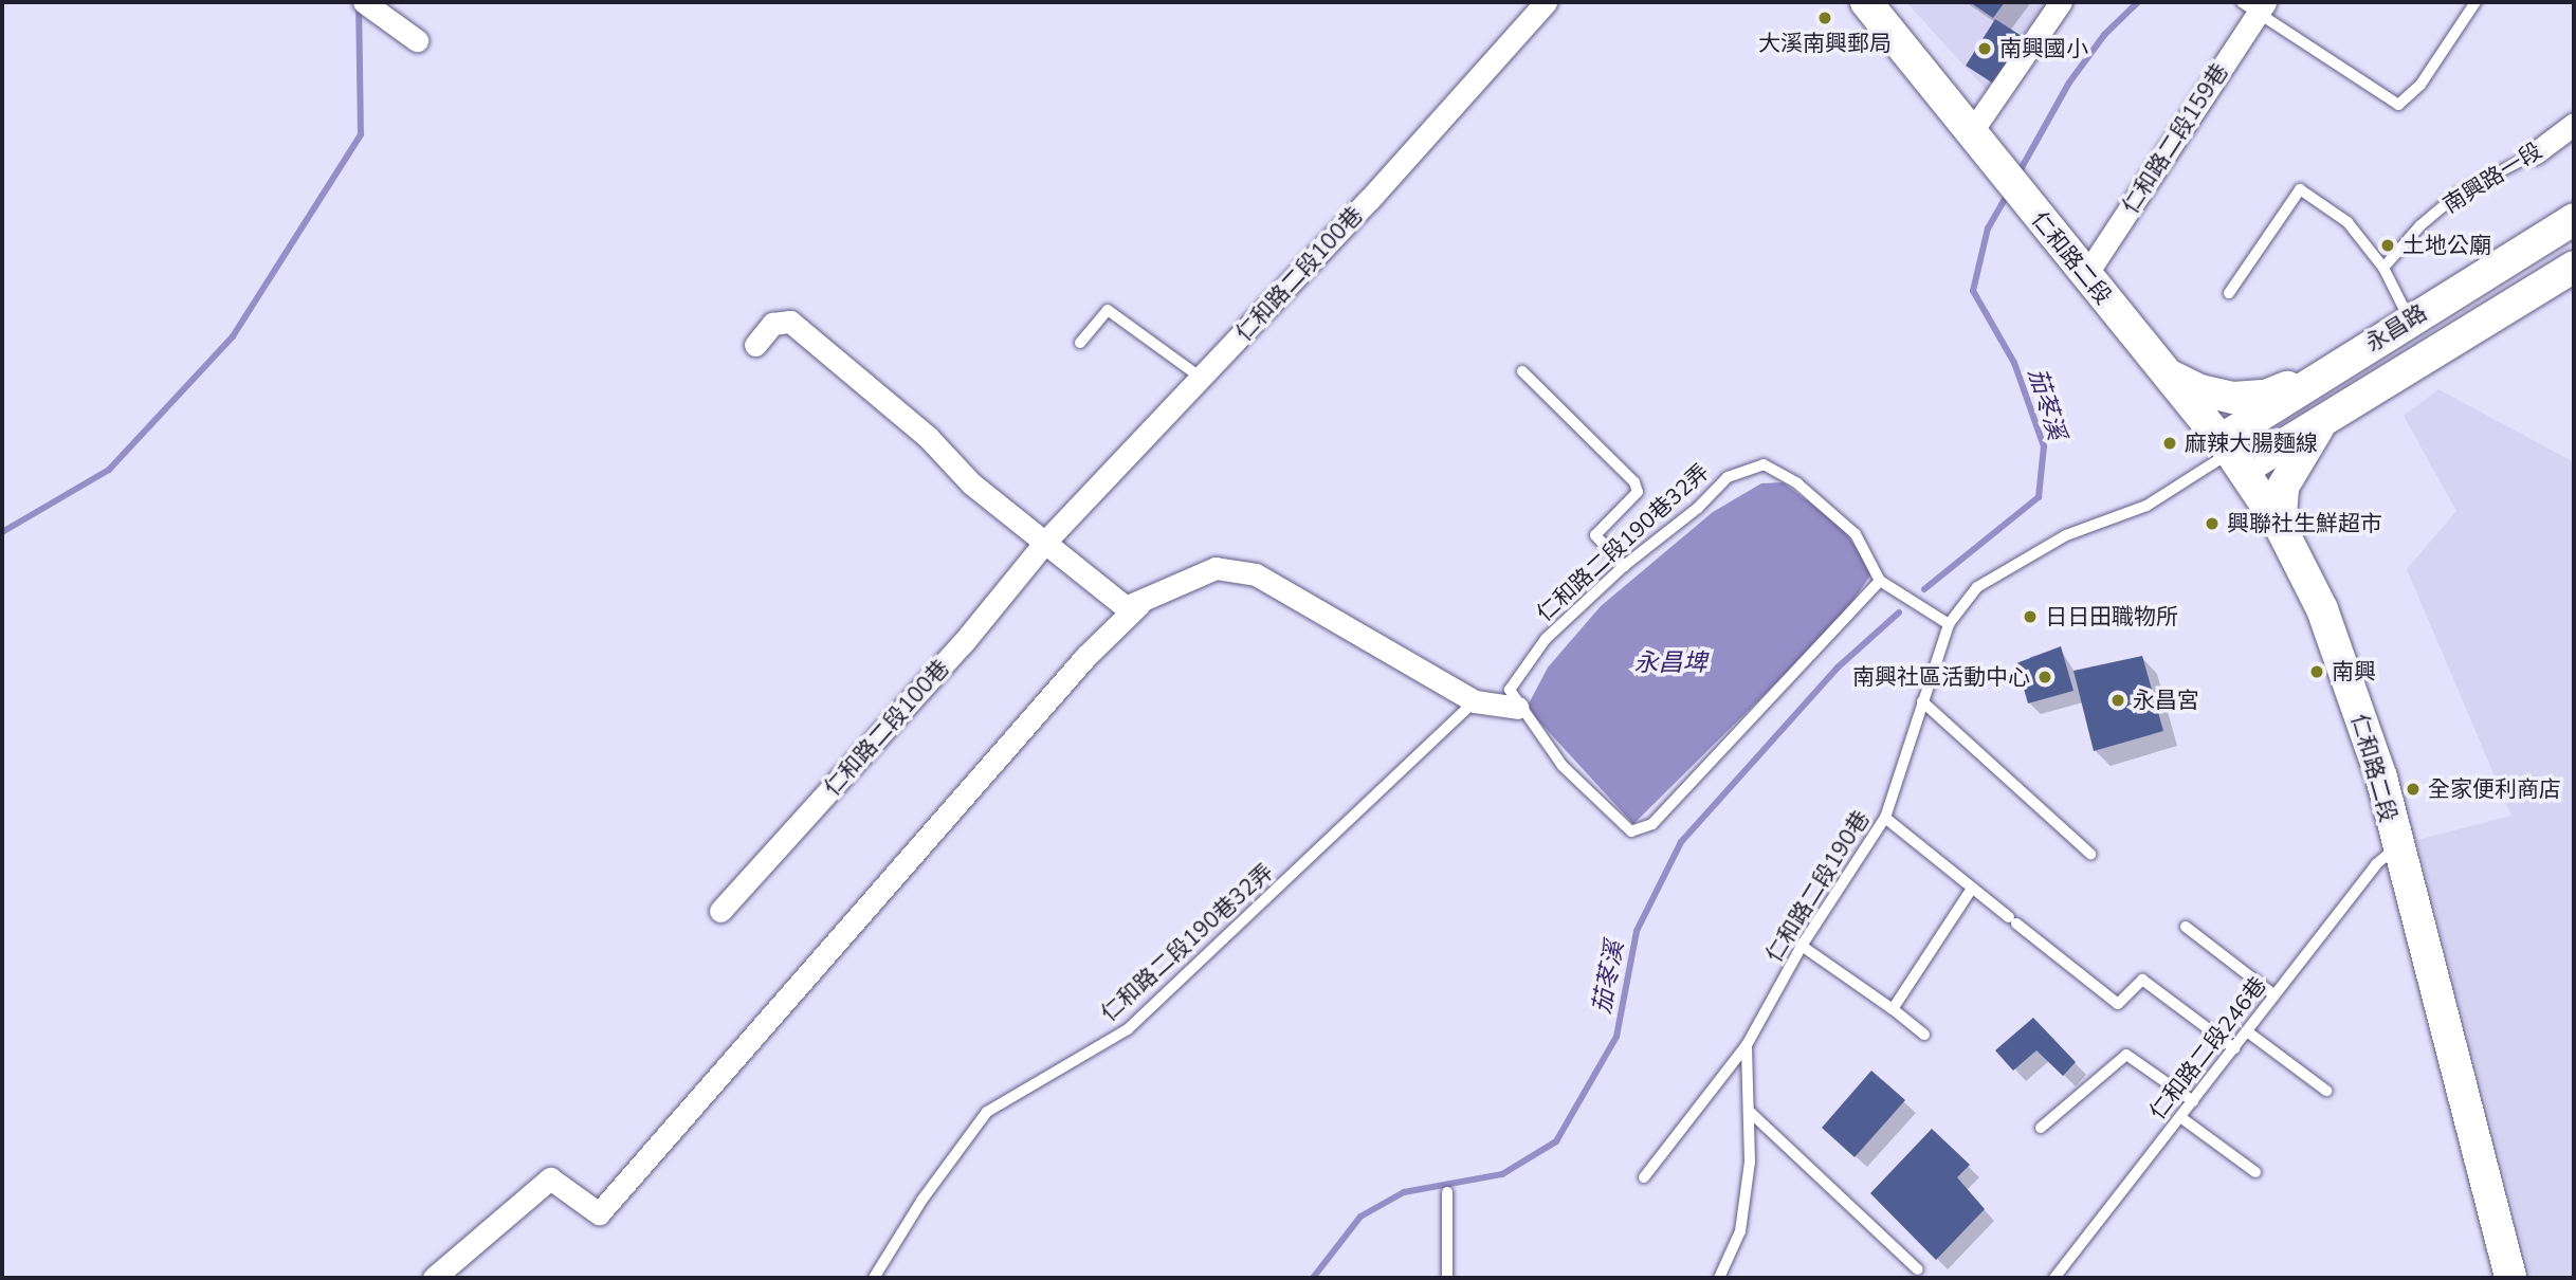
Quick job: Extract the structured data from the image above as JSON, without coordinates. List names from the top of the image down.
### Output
{
  "streets": {
    "main road": ["仁和路二段", "永昌路"],
    "street": ["仁和路二段159巷", "南興路一段", "仁和路二段100巷"],
    "lane": ["仁和路二段190巷32弄", "仁和路二段190巷", "仁和路二段246巷"]
  },
  "crossings": [
    ["仁和路二段159巷", "仁和路二段"],
    ["仁和路二段", "永昌路"],
    ["仁和路二段", "仁和路二段190巷"],
    ["仁和路二段", "仁和路二段246巷"],
    ["永昌路", "仁和路二段190巷"]
  ],
  "water": ["茄苳溪", "永昌埤"],
  "places": [
    "大溪南興郵局",
    "南興國小",
    "土地公廟",
    "麻辣大腸麵線",
    "興聯社生鮮超市",
    "日日田職物所",
    "南興",
    "南興社區活動中心",
    "永昌宮",
    "全家便利商店"
  ]
}
